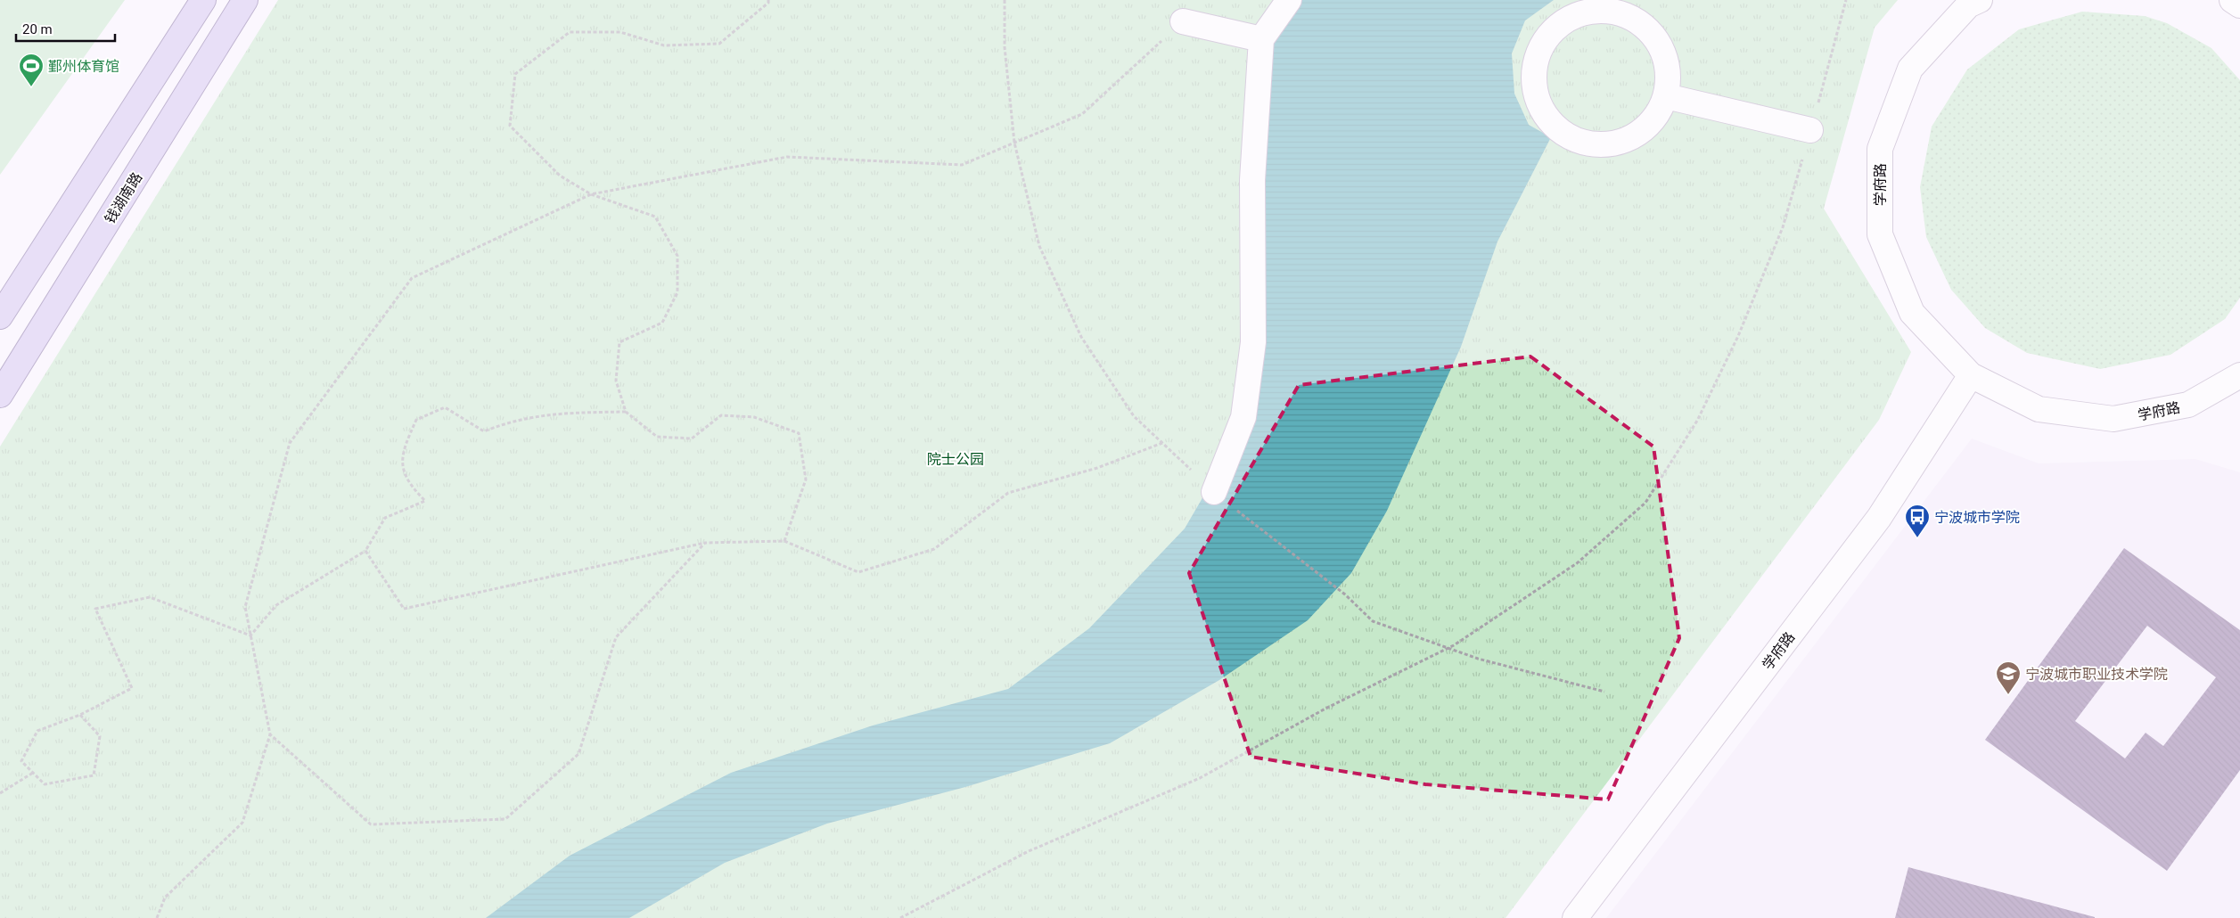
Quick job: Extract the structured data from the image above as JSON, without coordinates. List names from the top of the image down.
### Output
{
  "streets": {
    "main road": ["钱湖南路"],
    "street": ["学府路"]
  },
  "parks": ["院士公园"],
  "places": {
    "sports": ["鄞州体育馆"],
    "bus stop": ["宁波城市学院"],
    "school or university": ["宁波城市职业技术学院"]
  },
  "scale_bar": "20 m"
}
